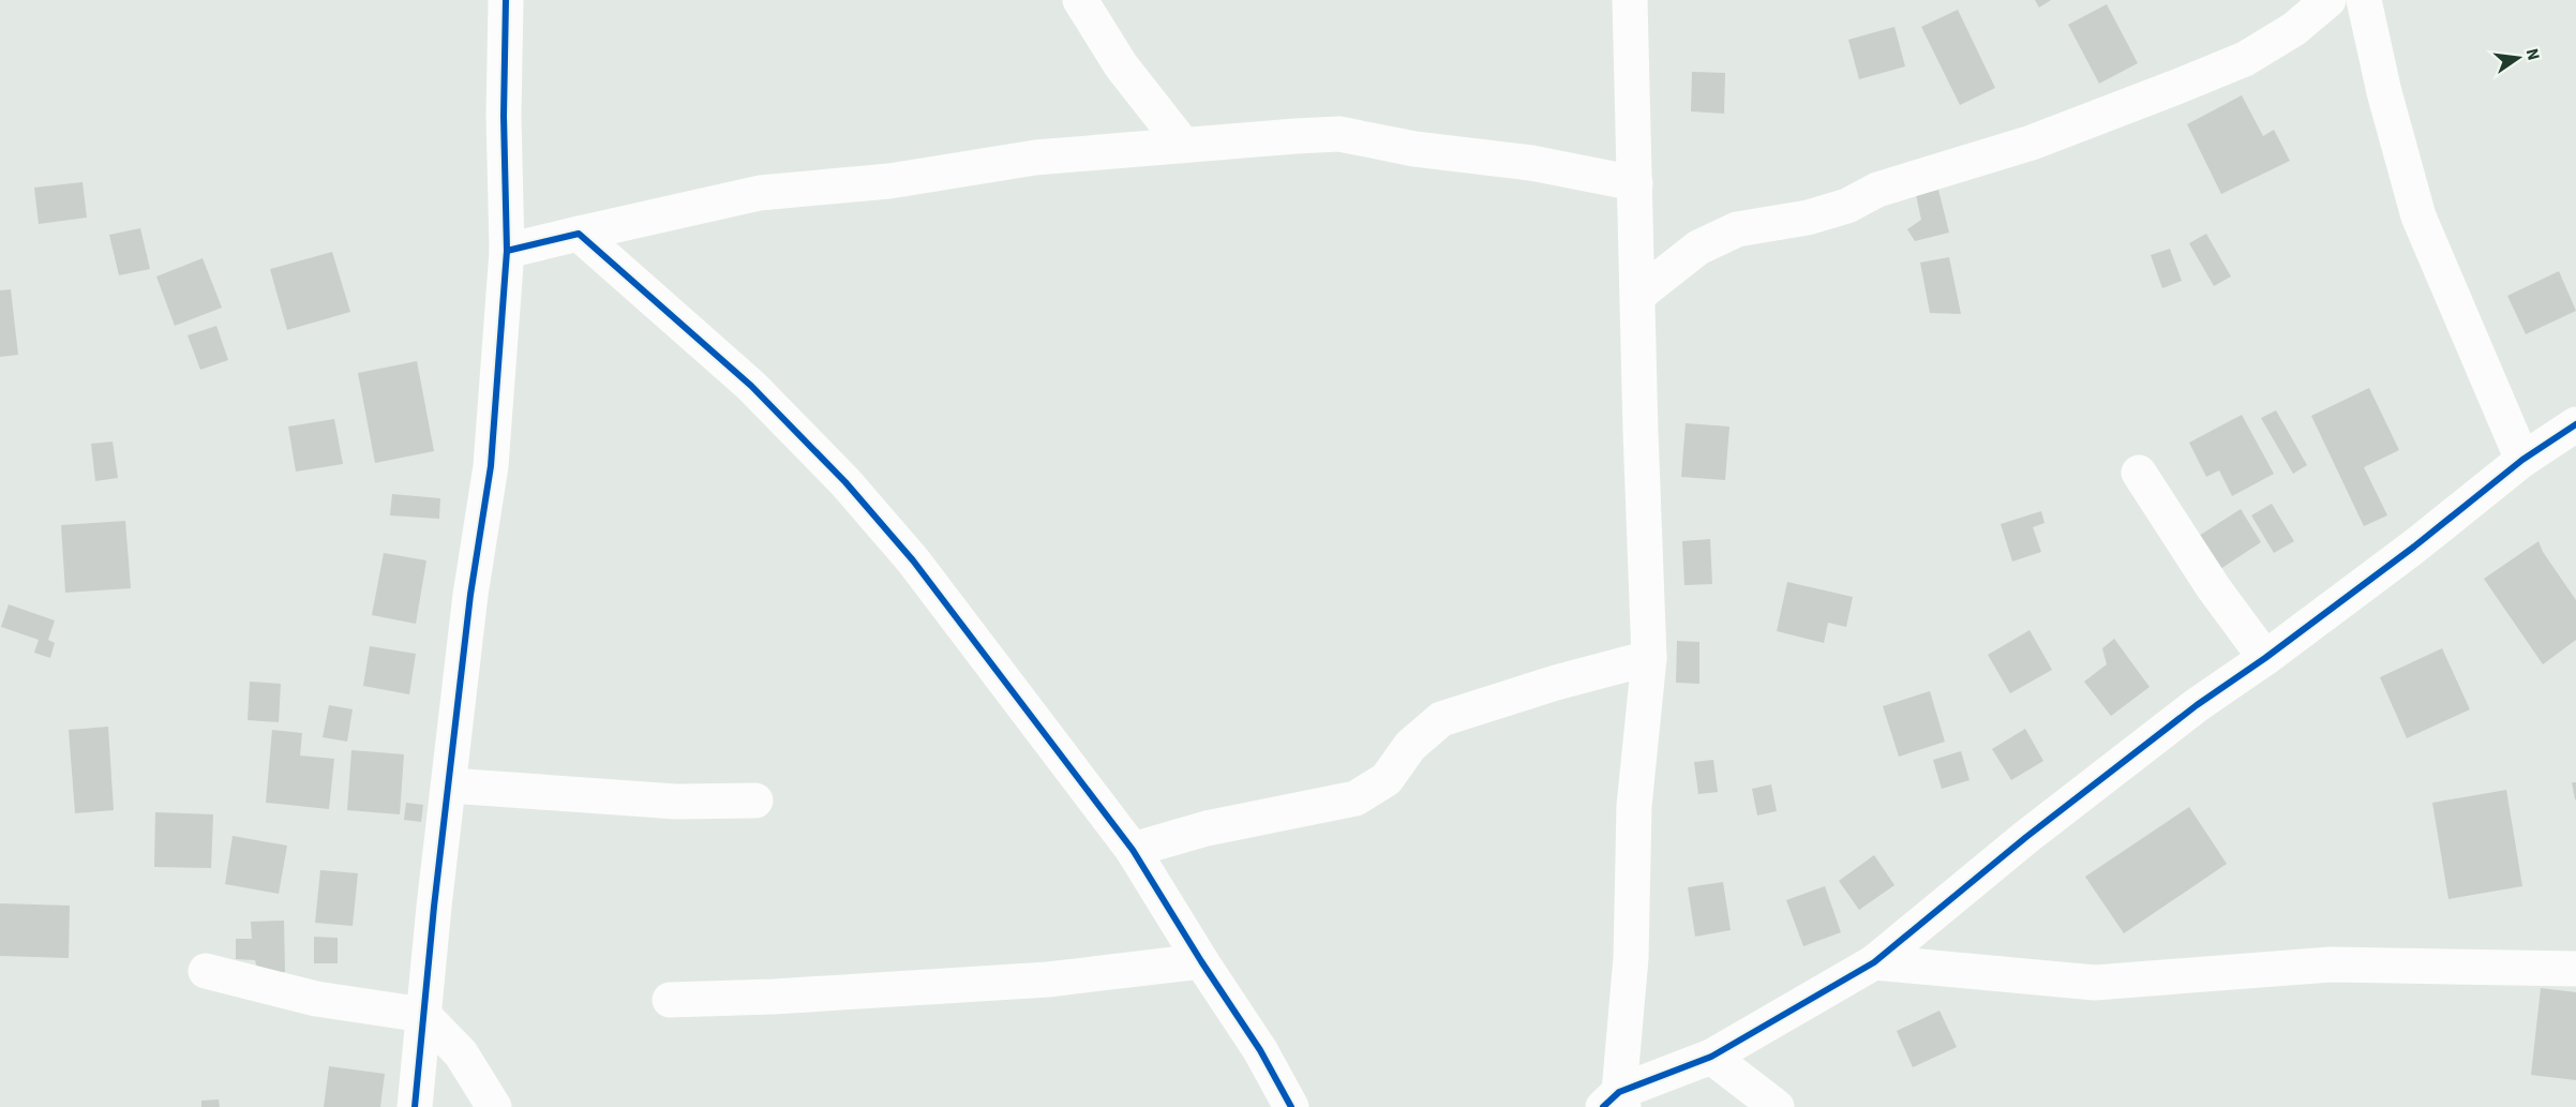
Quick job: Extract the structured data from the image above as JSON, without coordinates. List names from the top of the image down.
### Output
{
  "north": "right"
}
